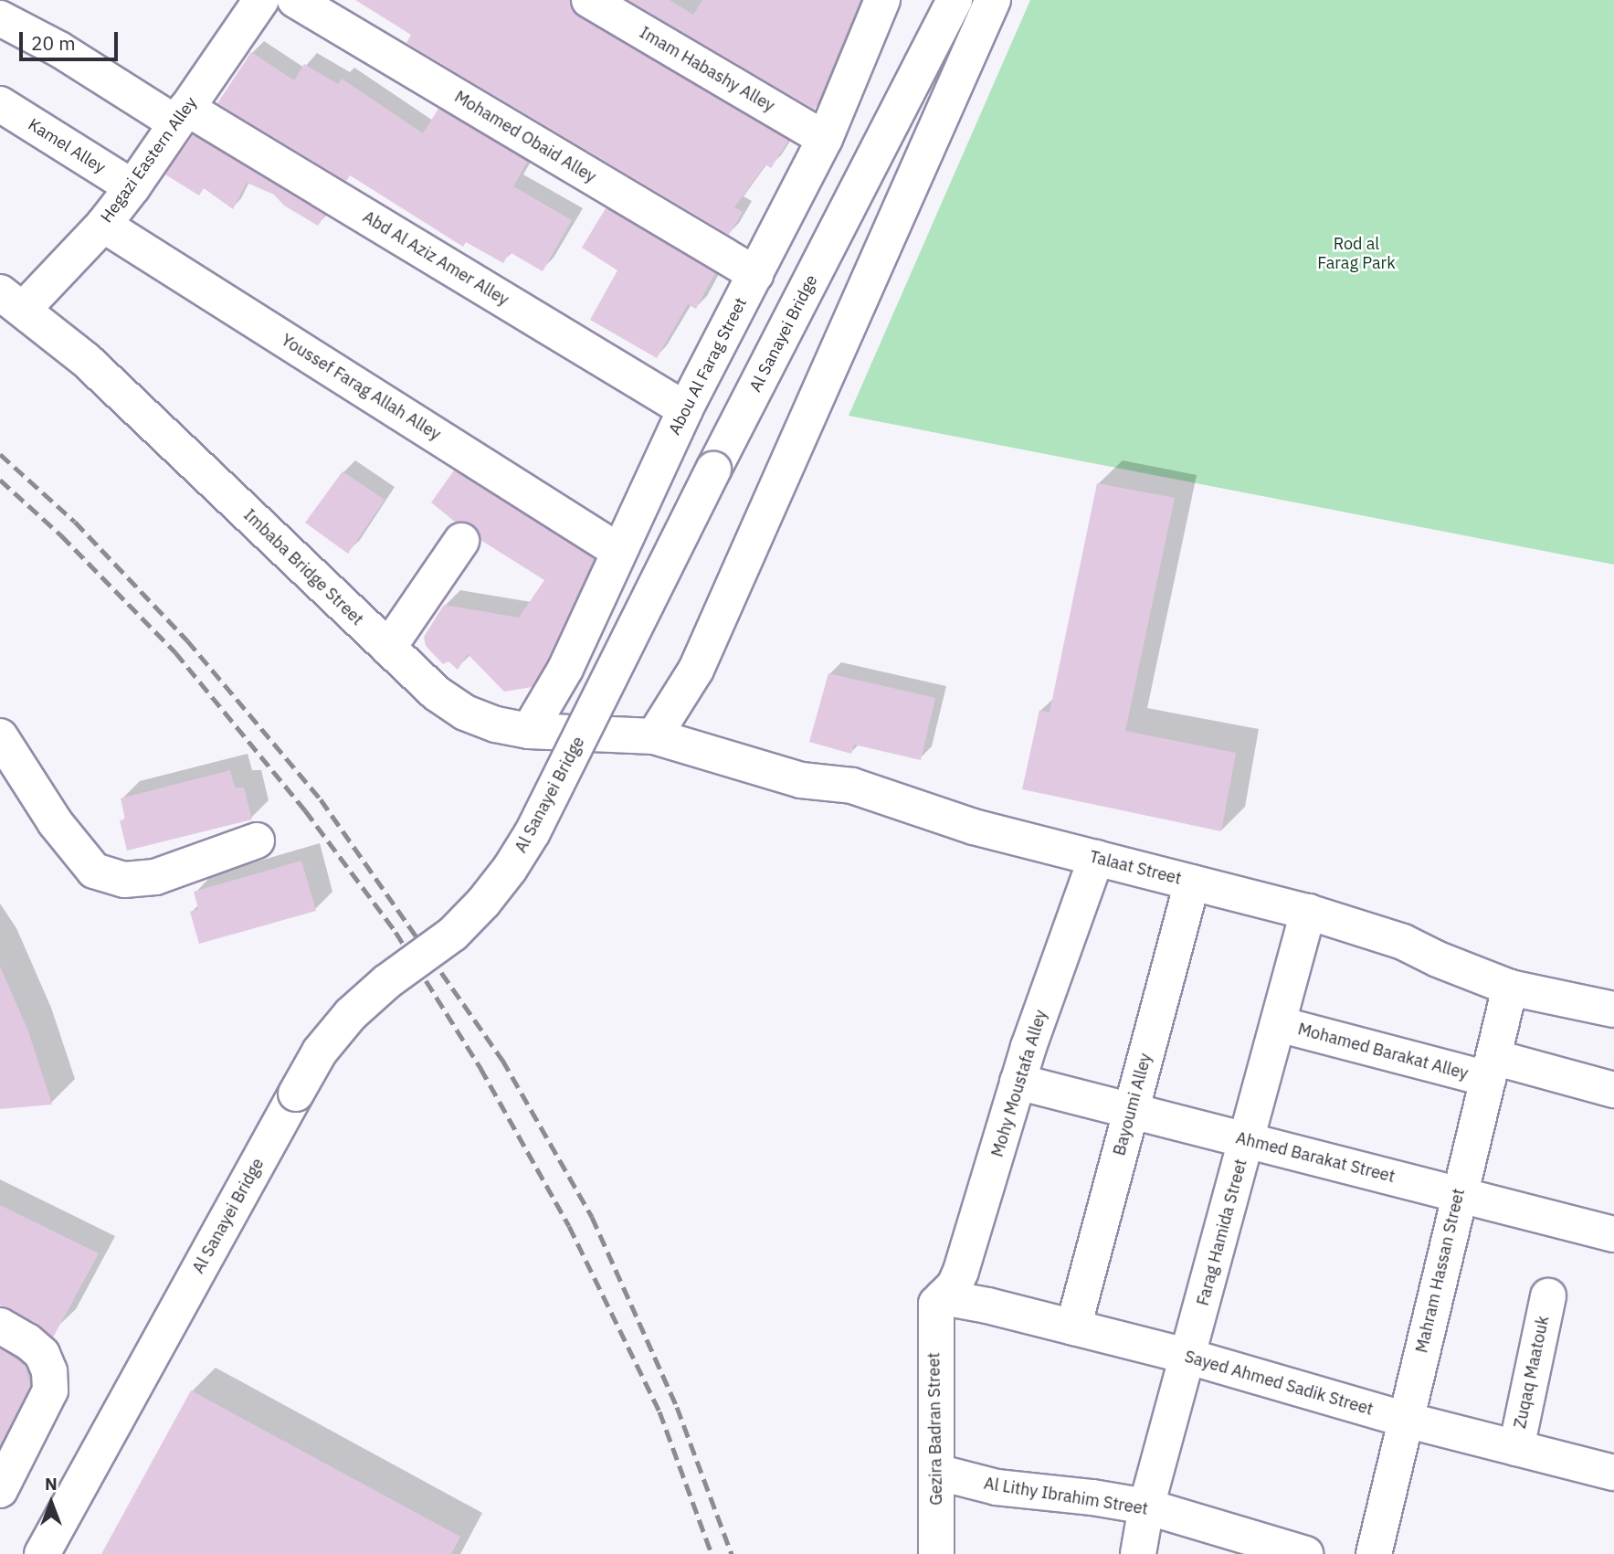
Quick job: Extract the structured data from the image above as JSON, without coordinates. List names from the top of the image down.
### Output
{
  "streets": {
    "street": [
      "Imam Habashy Alley",
      "Mohamed Obaid Alley",
      "Kamel Alley",
      "Hegazi Eastern Alley",
      "Abd Al Aziz Amer Alley",
      "Al Sanayei Bridge",
      "Abou Al Farag Street",
      "Youssef Farag Allah Alley",
      "Imbaba Bridge Street",
      "Talaat Street",
      "Mohamed Barakat Alley",
      "Mohy Moustafa Alley",
      "Bayoumi Alley",
      "Ahmed Barakat Street",
      "Farag Hamida Street",
      "Mahram Hassan Street",
      "Zuqaq Maatouk",
      "Sayed Ahmed Sadik Street",
      "Gezira Badran Street",
      "Al Lithy Ibrahim Street"
    ]
  },
  "crossings": [
    ["Imam Habashy Alley", "Abou Al Farag Street"],
    ["Mohamed Obaid Alley", "Abou Al Farag Street"],
    ["Kamel Alley", "Hegazi Eastern Alley"],
    ["Hegazi Eastern Alley", "Abd Al Aziz Amer Alley"],
    ["Hegazi Eastern Alley", "Youssef Farag Allah Alley"],
    ["Hegazi Eastern Alley", "Imbaba Bridge Street"],
    ["Abd Al Aziz Amer Alley", "Abou Al Farag Street"],
    ["Abou Al Farag Street", "Youssef Farag Allah Alley"],
    ["Abou Al Farag Street", "Imbaba Bridge Street"],
    ["Imbaba Bridge Street", "Talaat Street"],
    ["Talaat Street", "Mohy Moustafa Alley"],
    ["Talaat Street", "Bayoumi Alley"],
    ["Talaat Street", "Farag Hamida Street"],
    ["Talaat Street", "Mahram Hassan Street"],
    ["Mohamed Barakat Alley", "Farag Hamida Street"],
    ["Mohamed Barakat Alley", "Mahram Hassan Street"],
    ["Mohy Moustafa Alley", "Ahmed Barakat Street"],
    ["Mohy Moustafa Alley", "Sayed Ahmed Sadik Street"],
    ["Mohy Moustafa Alley", "Gezira Badran Street"],
    ["Bayoumi Alley", "Ahmed Barakat Street"],
    ["Bayoumi Alley", "Sayed Ahmed Sadik Street"],
    ["Ahmed Barakat Street", "Farag Hamida Street"],
    ["Ahmed Barakat Street", "Mahram Hassan Street"],
    ["Farag Hamida Street", "Sayed Ahmed Sadik Street"],
    ["Farag Hamida Street", "Al Lithy Ibrahim Street"],
    ["Mahram Hassan Street", "Sayed Ahmed Sadik Street"],
    ["Zuqaq Maatouk", "Sayed Ahmed Sadik Street"],
    ["Sayed Ahmed Sadik Street", "Gezira Badran Street"],
    ["Gezira Badran Street", "Al Lithy Ibrahim Street"]
  ],
  "parks": ["Rod al Farag Park"],
  "scale_bar": "20 m",
  "north": "top"
}
